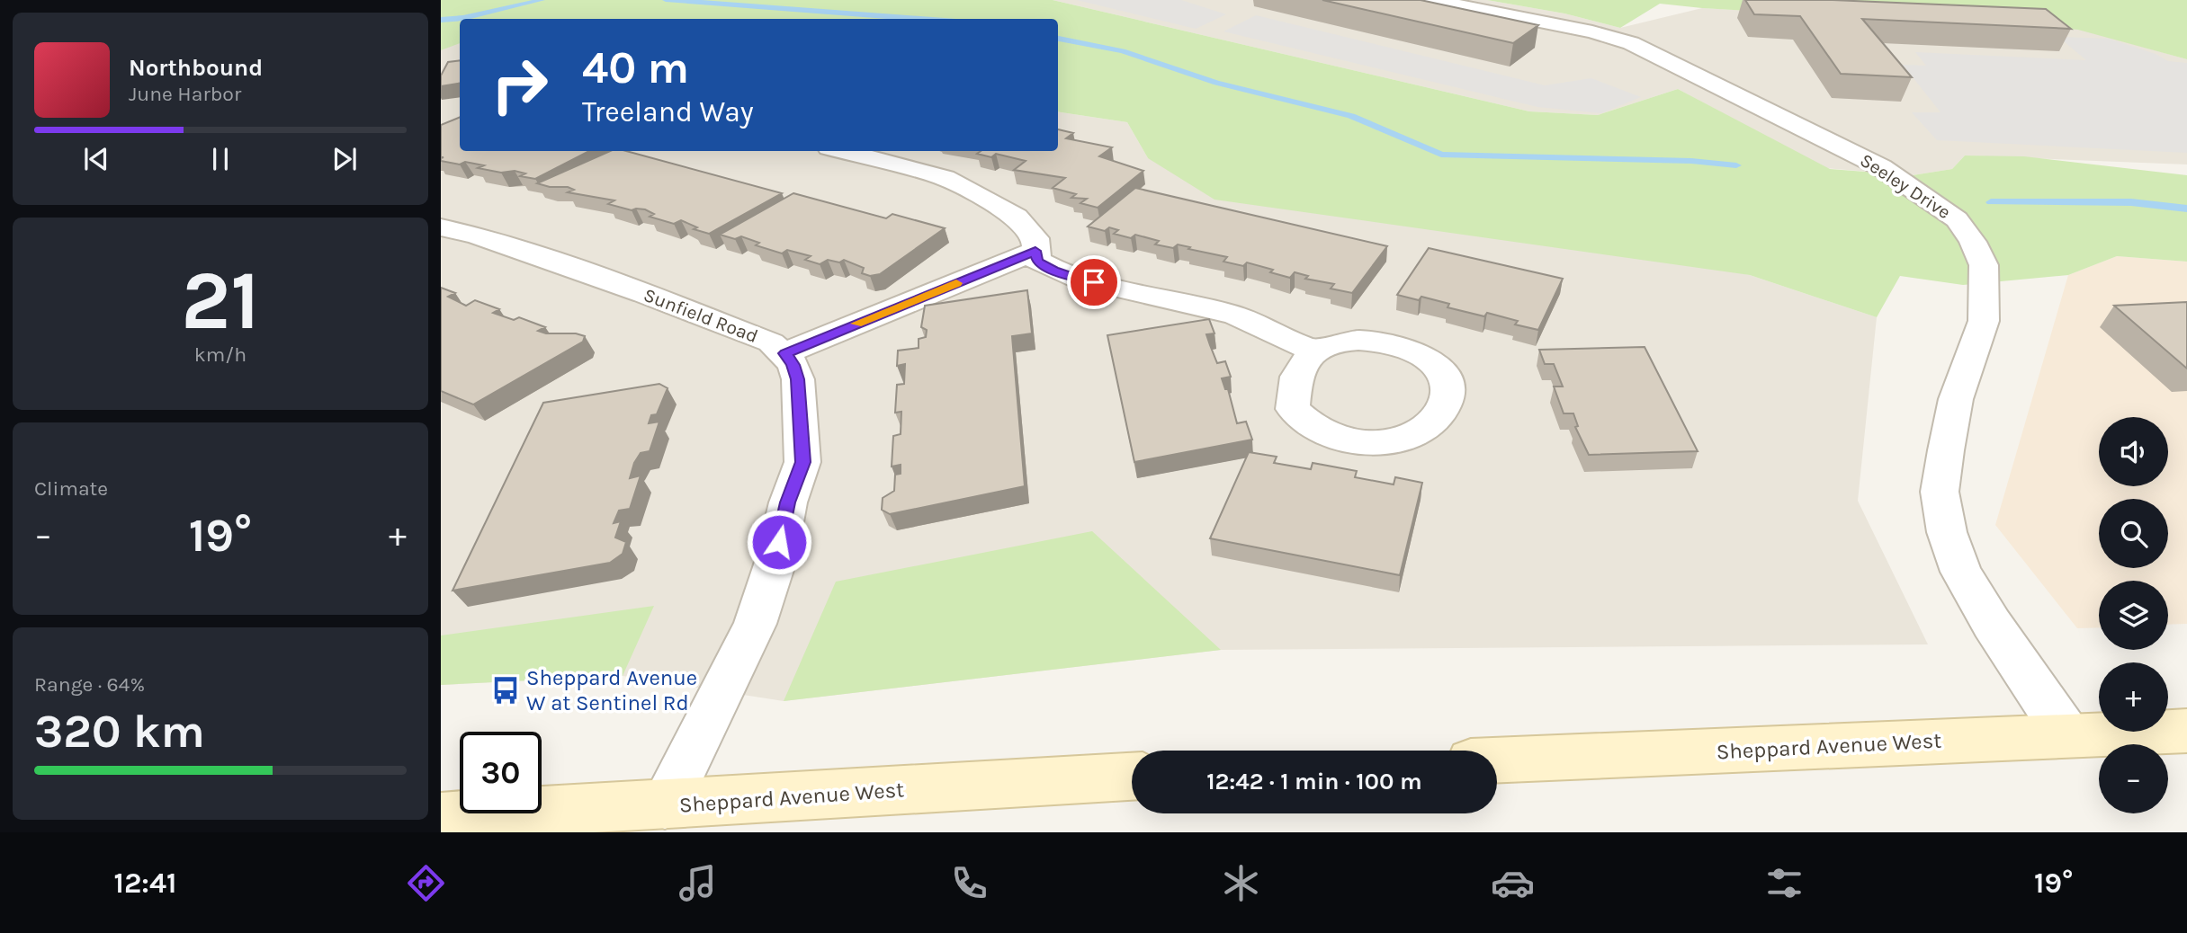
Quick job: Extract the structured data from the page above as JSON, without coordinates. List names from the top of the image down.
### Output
{
  "streets": {
    "main road": ["Sheppard Avenue West"],
    "street": ["Seeley Drive", "Sunfield Road"]
  },
  "crossings": [
    ["Seeley Drive", "Sheppard Avenue West"]
  ],
  "places": {
    "bus stop": ["Sheppard Avenue W at Sentinel Rd"]
  },
  "page": {
    "turn": ["40 m", "Treeland Way"],
    "song": ["Northbound", "June Harbor"],
    "tile": [
      ["21", "km/h"],
      "Climate",
      ["Range · 64%", "320 km"]
    ],
    "map_buttons": ["+", "−"],
    "heat": ["−", "19°", "+"],
    "limit": "30",
    "trip": "12:42 · 1 min · 100 m",
    "tabs": ["12:41", "19°"]
  }
}
